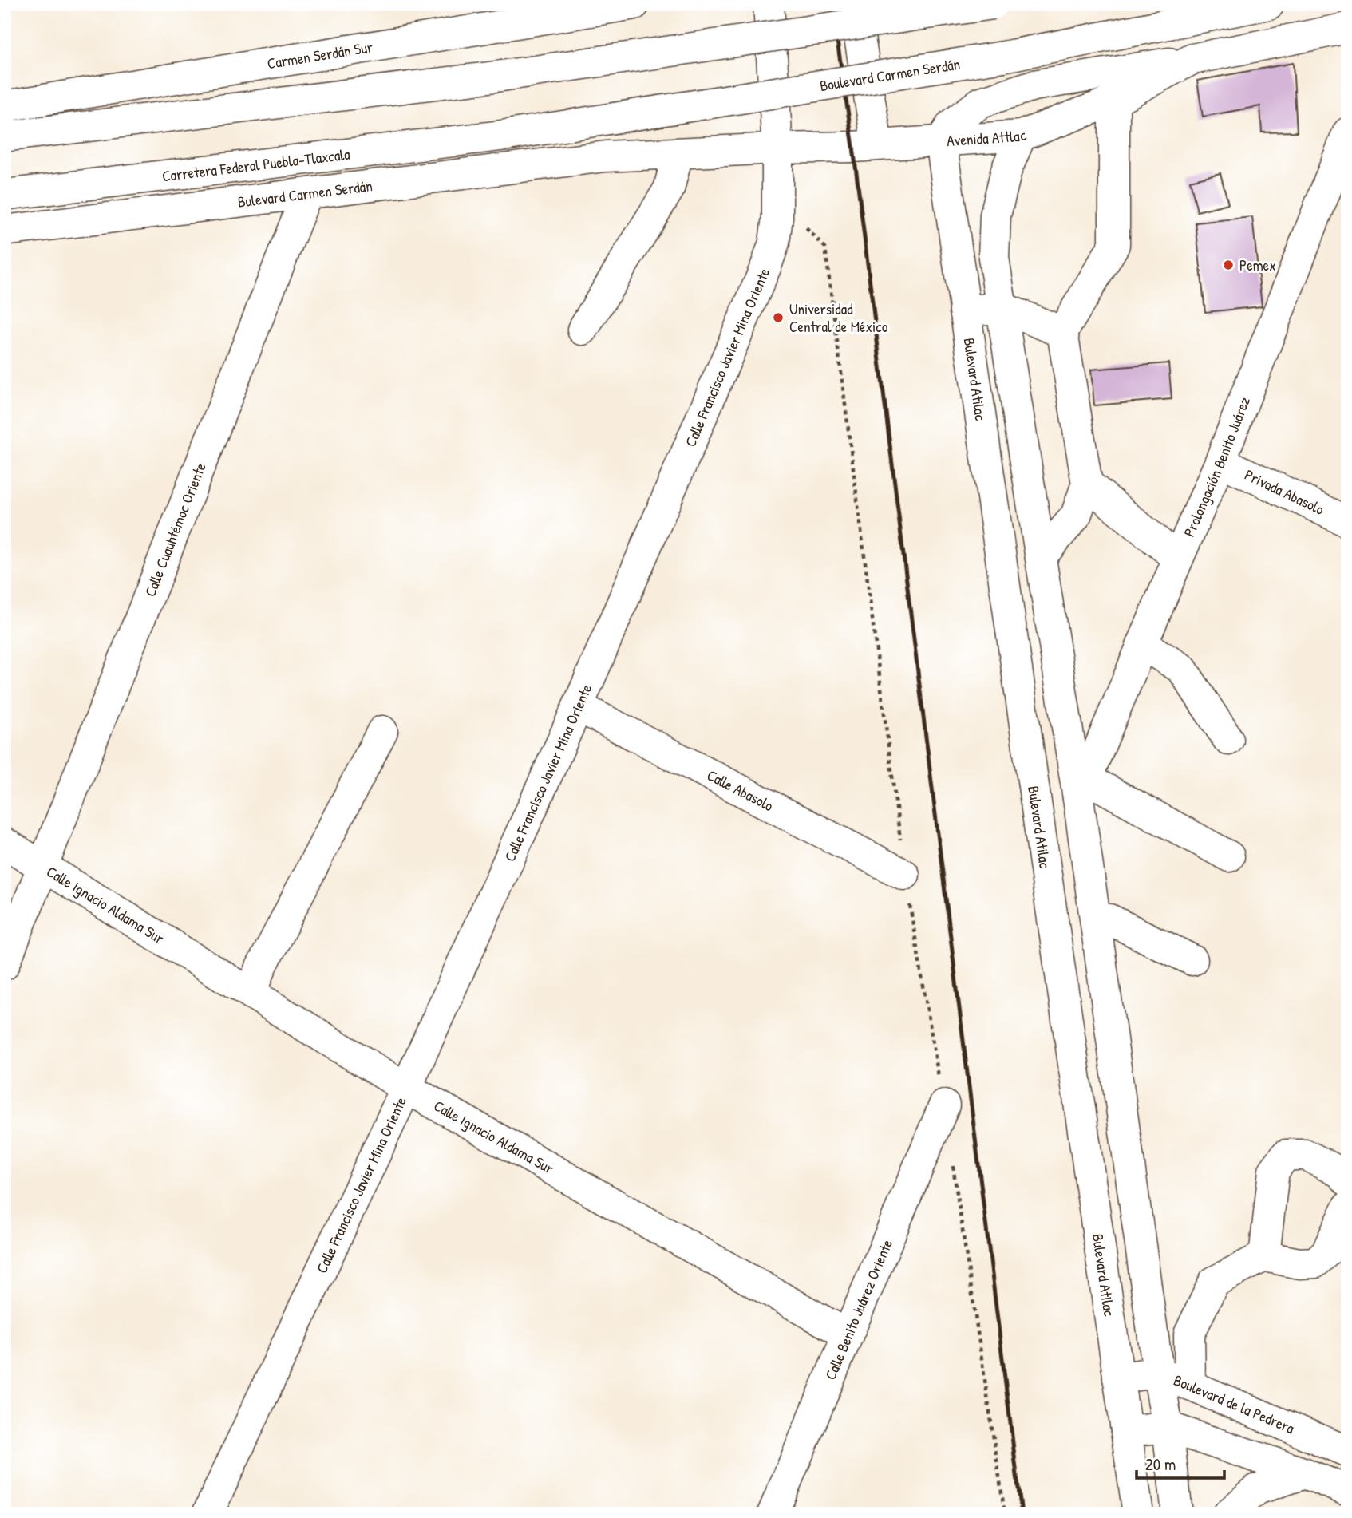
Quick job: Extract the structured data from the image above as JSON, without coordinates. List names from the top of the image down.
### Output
{
  "streets": {
    "main road": [
      "Carmen Serdán Sur",
      "Boulevard Carmen Serdán",
      "Avenida Attlac",
      "Carretera Federal Puebla-Tlaxcala",
      "Bulevard Carmen Serdán",
      "Calle Francisco Javier Mina Oriente",
      "Bulevard Atilac",
      "Prolongación Benito Juárez",
      "Privada Abasolo",
      "Calle Cuauhtémoc Oriente",
      "Calle Abasolo",
      "Calle Ignacio Aldama Sur",
      "Calle Benito Juárez Oriente",
      "Boulevard de la Pedrera"
    ]
  },
  "crossings": [
    ["Boulevard Carmen Serdán", "Carretera Federal Puebla-Tlaxcala"],
    ["Avenida Attlac", "Bulevard Carmen Serdán"],
    ["Avenida Attlac", "Calle Francisco Javier Mina Oriente"],
    ["Avenida Attlac", "Bulevard Atilac"],
    ["Bulevard Carmen Serdán", "Calle Cuauhtémoc Oriente"],
    ["Calle Francisco Javier Mina Oriente", "Calle Abasolo"],
    ["Calle Francisco Javier Mina Oriente", "Calle Ignacio Aldama Sur"],
    ["Bulevard Atilac", "Boulevard de la Pedrera"],
    ["Prolongación Benito Juárez", "Privada Abasolo"],
    ["Calle Cuauhtémoc Oriente", "Calle Ignacio Aldama Sur"],
    ["Calle Ignacio Aldama Sur", "Calle Benito Juárez Oriente"]
  ],
  "places": ["Pemex", "Universidad Central de México"],
  "scale_bar": "20 m"
}
